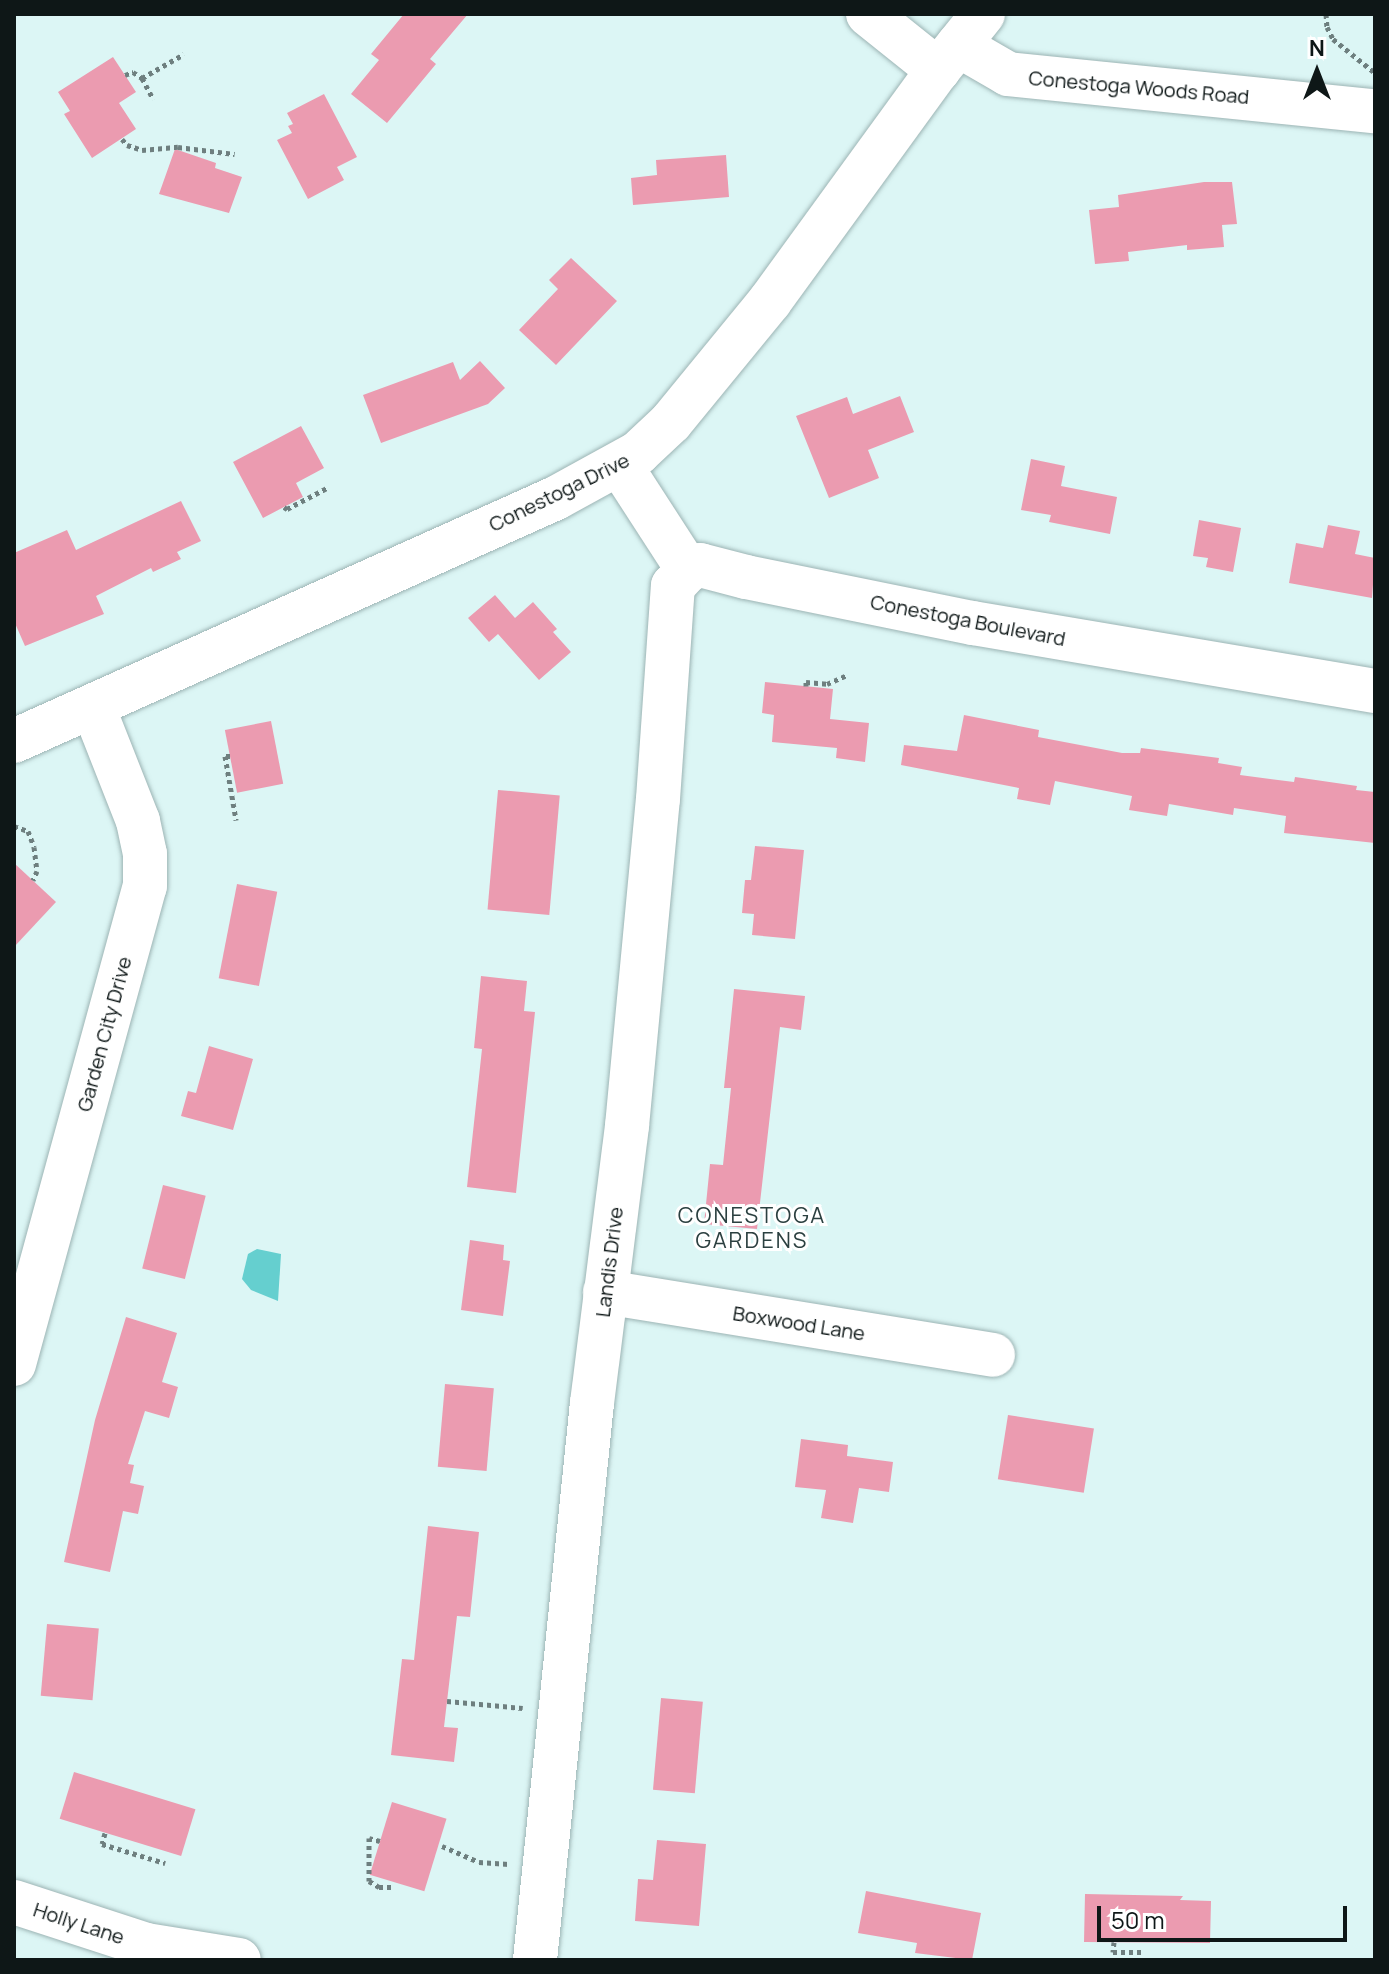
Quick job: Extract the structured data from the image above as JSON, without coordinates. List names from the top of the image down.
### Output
{
  "streets": {
    "street": [
      "Conestoga Woods Road",
      "Conestoga Drive",
      "Conestoga Boulevard",
      "Garden City Drive",
      "Landis Drive",
      "Boxwood Lane",
      "Holly Lane"
    ]
  },
  "crossings": [
    ["Conestoga Woods Road", "Conestoga Drive"],
    ["Conestoga Drive", "Garden City Drive"],
    ["Conestoga Boulevard", "Landis Drive"],
    ["Landis Drive", "Boxwood Lane"]
  ],
  "districts": ["CONESTOGA GARDENS"],
  "scale_bar": "50 m",
  "north": "top"
}
